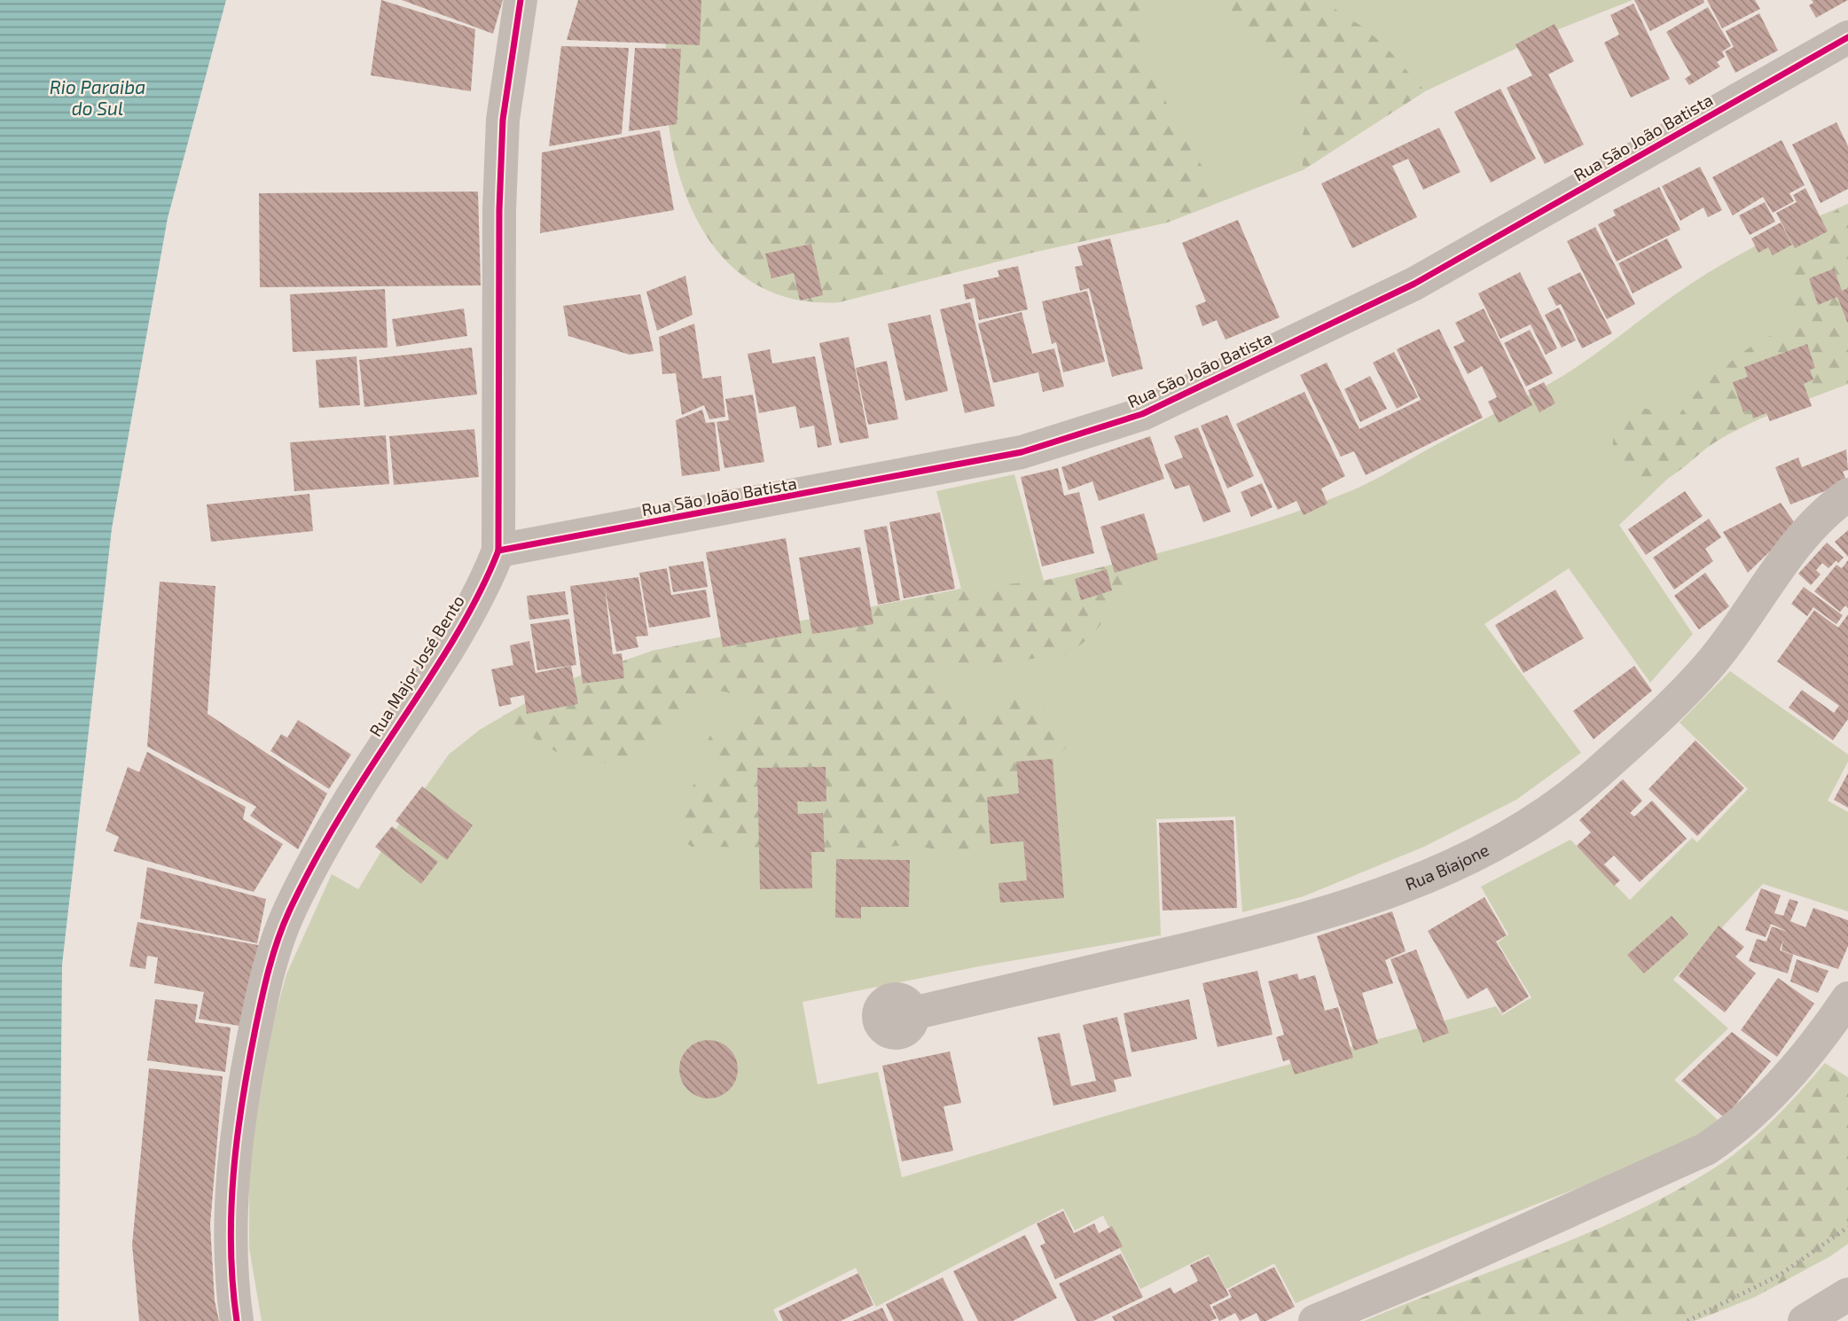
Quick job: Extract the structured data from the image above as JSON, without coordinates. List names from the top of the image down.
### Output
{
  "streets": {
    "street": ["Rua São João Batista", "Rua Major José Bento", "Rua Biajone"]
  },
  "crossings": [
    ["Rua São João Batista", "Rua Major José Bento"]
  ],
  "water": ["Rio Paraiba do Sul"]
}
